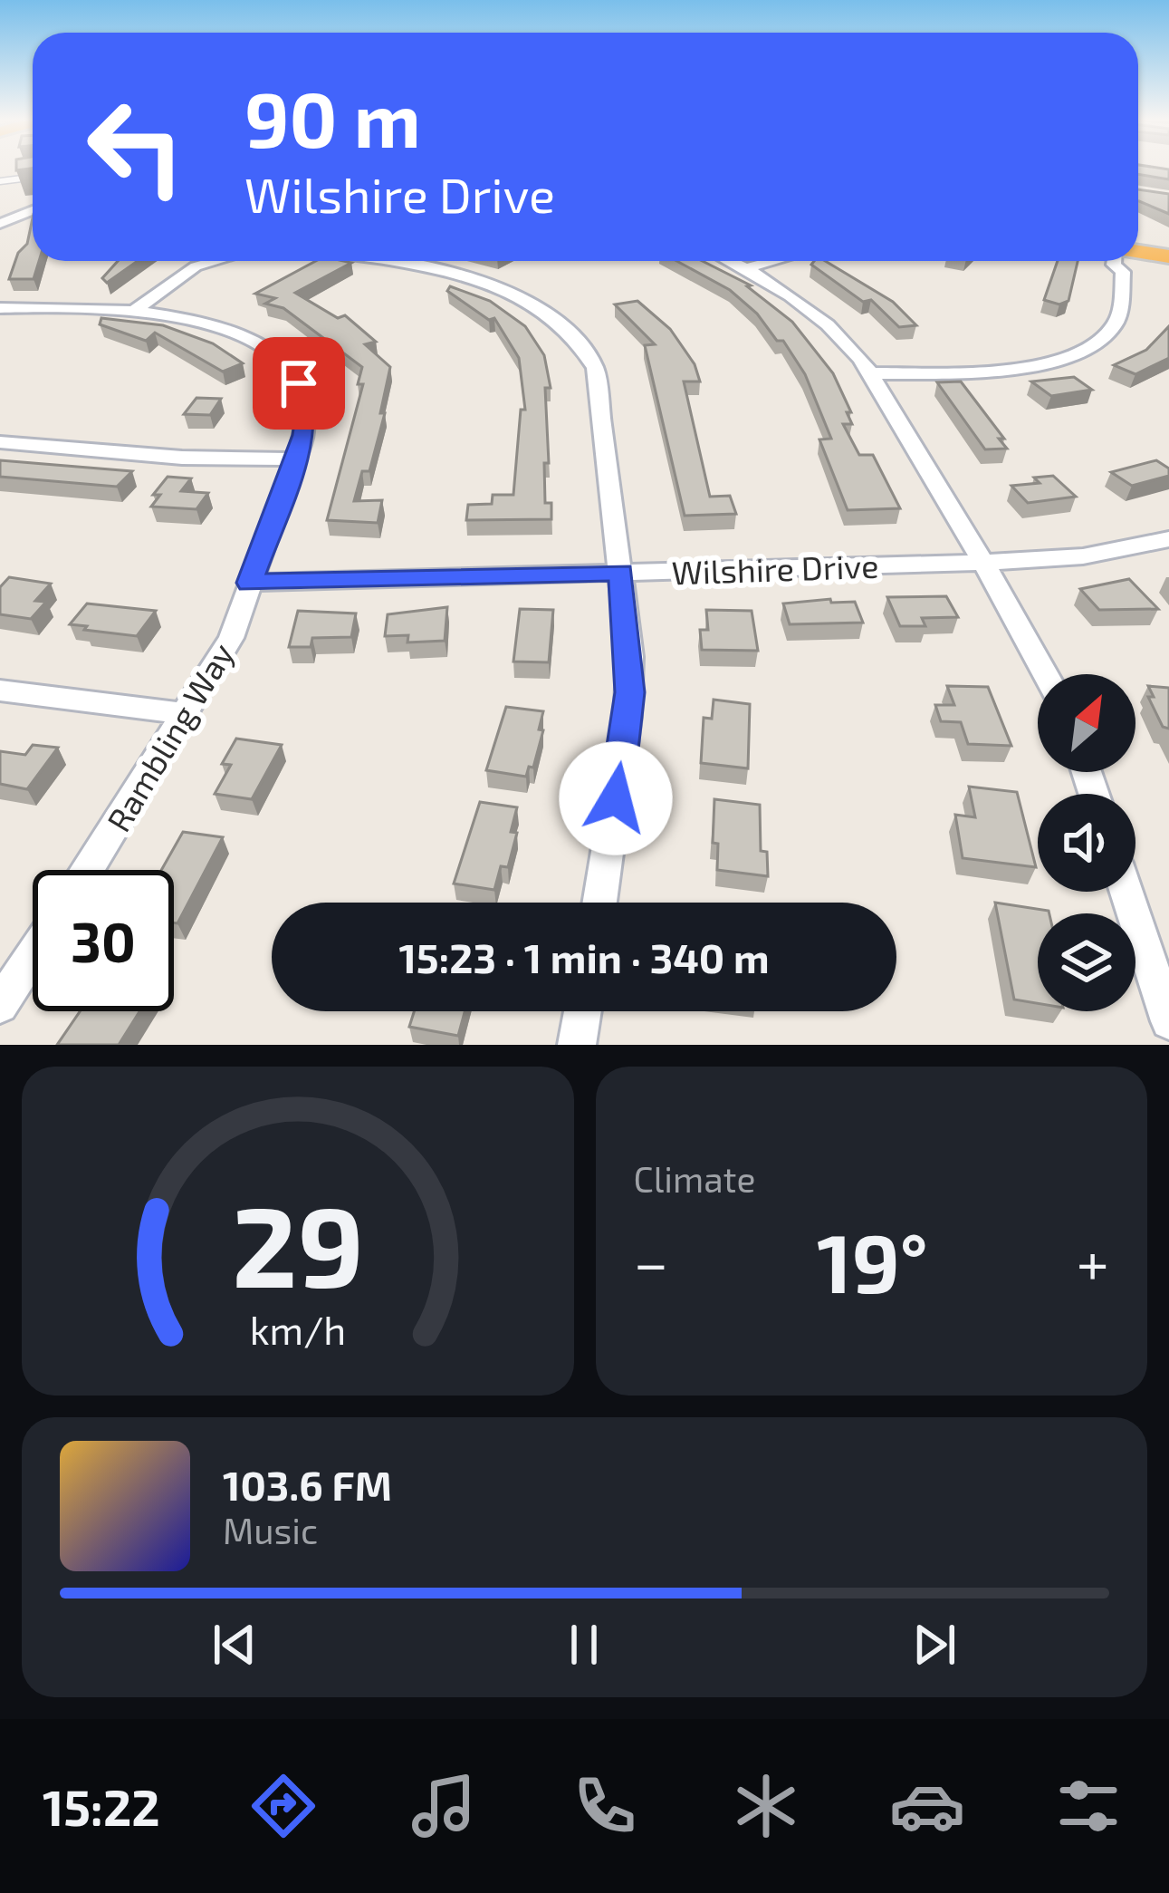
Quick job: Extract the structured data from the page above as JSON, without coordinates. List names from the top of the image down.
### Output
{
  "streets": {
    "street": ["Wilshire Drive", "Rambling Way"]
  },
  "crossings": [
    ["Wilshire Drive", "Rambling Way"]
  ],
  "north": "top right",
  "page": {
    "turn": ["90 m", "Wilshire Drive"],
    "limit": "30",
    "trip": "15:23 · 1 min · 340 m",
    "tile": "Climate",
    "heat": ["−", "19°", "+"],
    "song": ["103.6 FM", "Music"],
    "tabs": "15:22",
    "gauge": ["29", "km/h"]
  }
}
